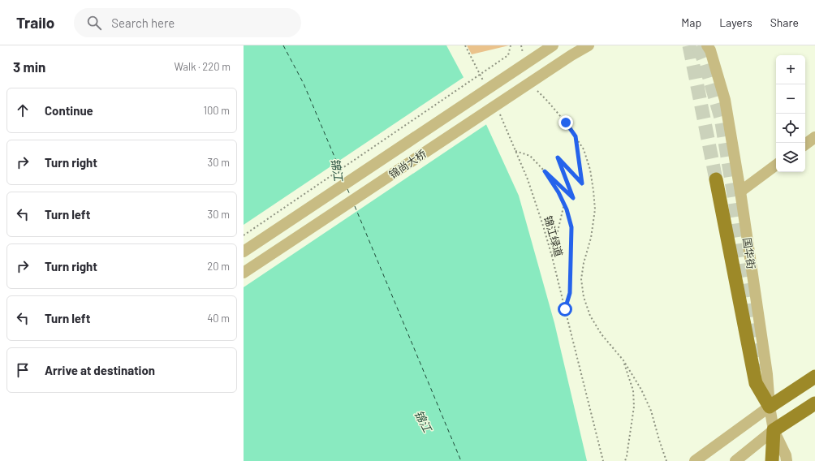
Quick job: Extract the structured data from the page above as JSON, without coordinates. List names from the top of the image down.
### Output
{
  "streets": {
    "street": ["锦尚大桥", "国华街"],
    "path": ["锦江绿道"]
  },
  "water": ["锦江"],
  "page": {
    "header": "Trailo",
    "search": "Search here",
    "nav": ["Map", "Layers", "Share"],
    "heading": ["3 min", "Walk · 220 m"],
    "map_buttons": ["+", "−"],
    "list": [
      ["Continue", "100 m"],
      ["Turn right", "30 m"],
      ["Turn left", "30 m"],
      ["Turn right", "20 m"],
      ["Turn left", "40 m"],
      "Arrive at destination"
    ]
  }
}
